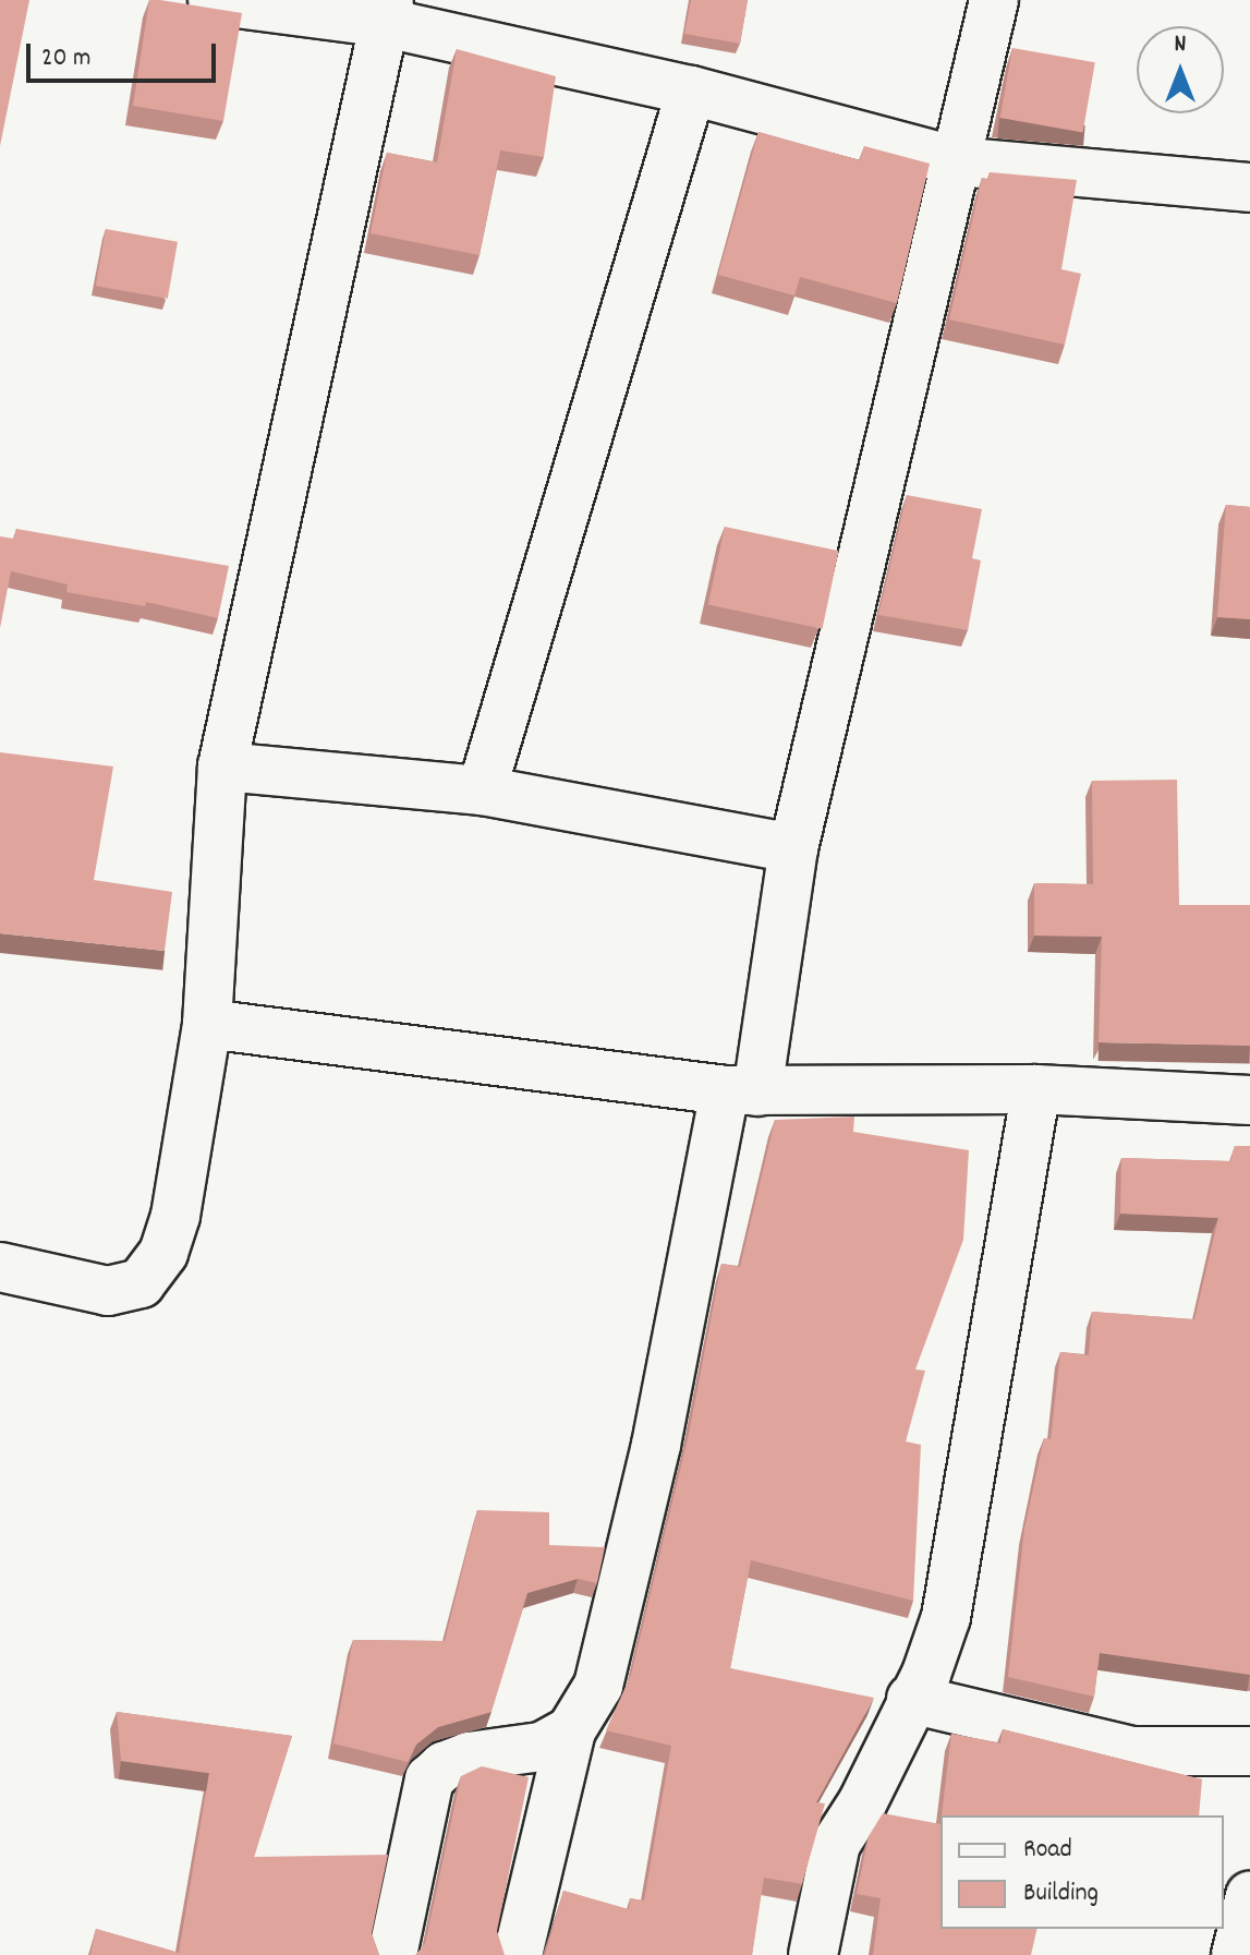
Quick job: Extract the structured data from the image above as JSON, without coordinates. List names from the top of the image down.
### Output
{
  "legend": ["Road", "Building"],
  "scale_bar": "20 m",
  "north": "top"
}
